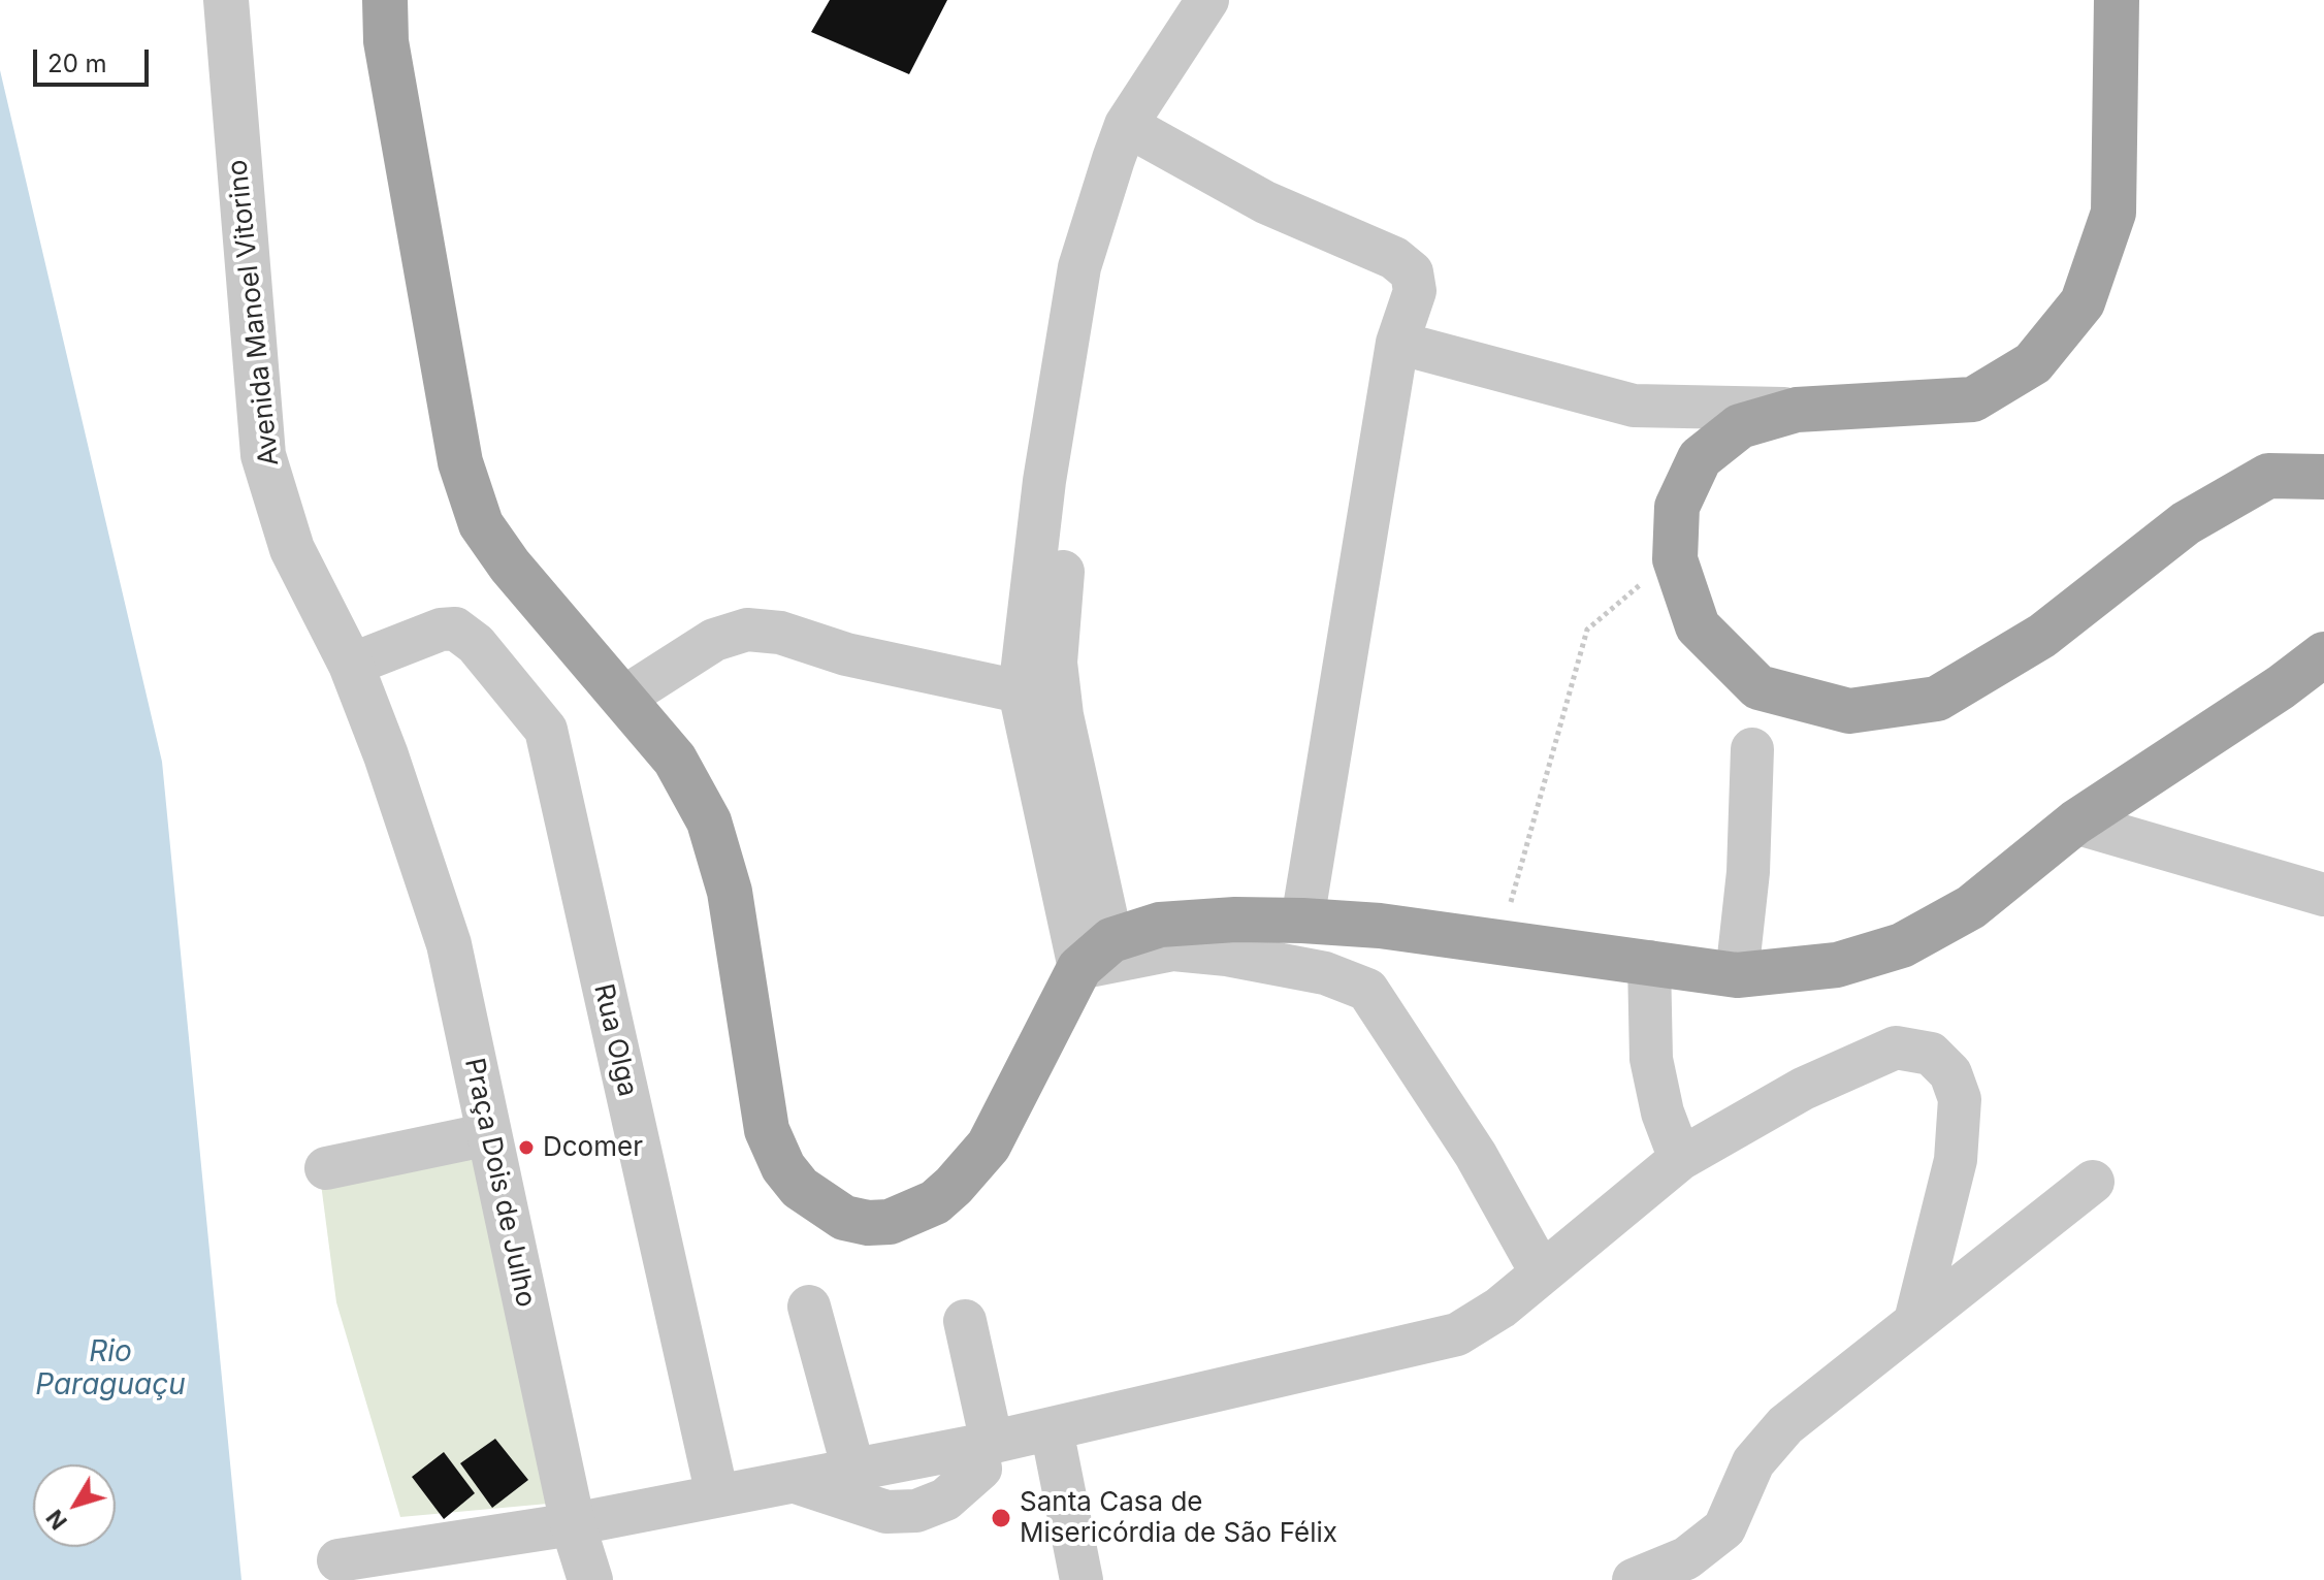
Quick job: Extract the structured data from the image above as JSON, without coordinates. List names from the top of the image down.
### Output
{
  "streets": {
    "street": ["Avenida Manoel Vitorino", "Rua Olga", "Praça Dois de Julho"]
  },
  "crossings": [
    ["Avenida Manoel Vitorino", "Rua Olga"],
    ["Avenida Manoel Vitorino", "Praça Dois de Julho"]
  ],
  "water": ["Rio Paraguaçu"],
  "places": ["Dcomer", "Santa Casa de Misericórdia de São Félix"],
  "scale_bar": "20 m",
  "north": "bottom left"
}
